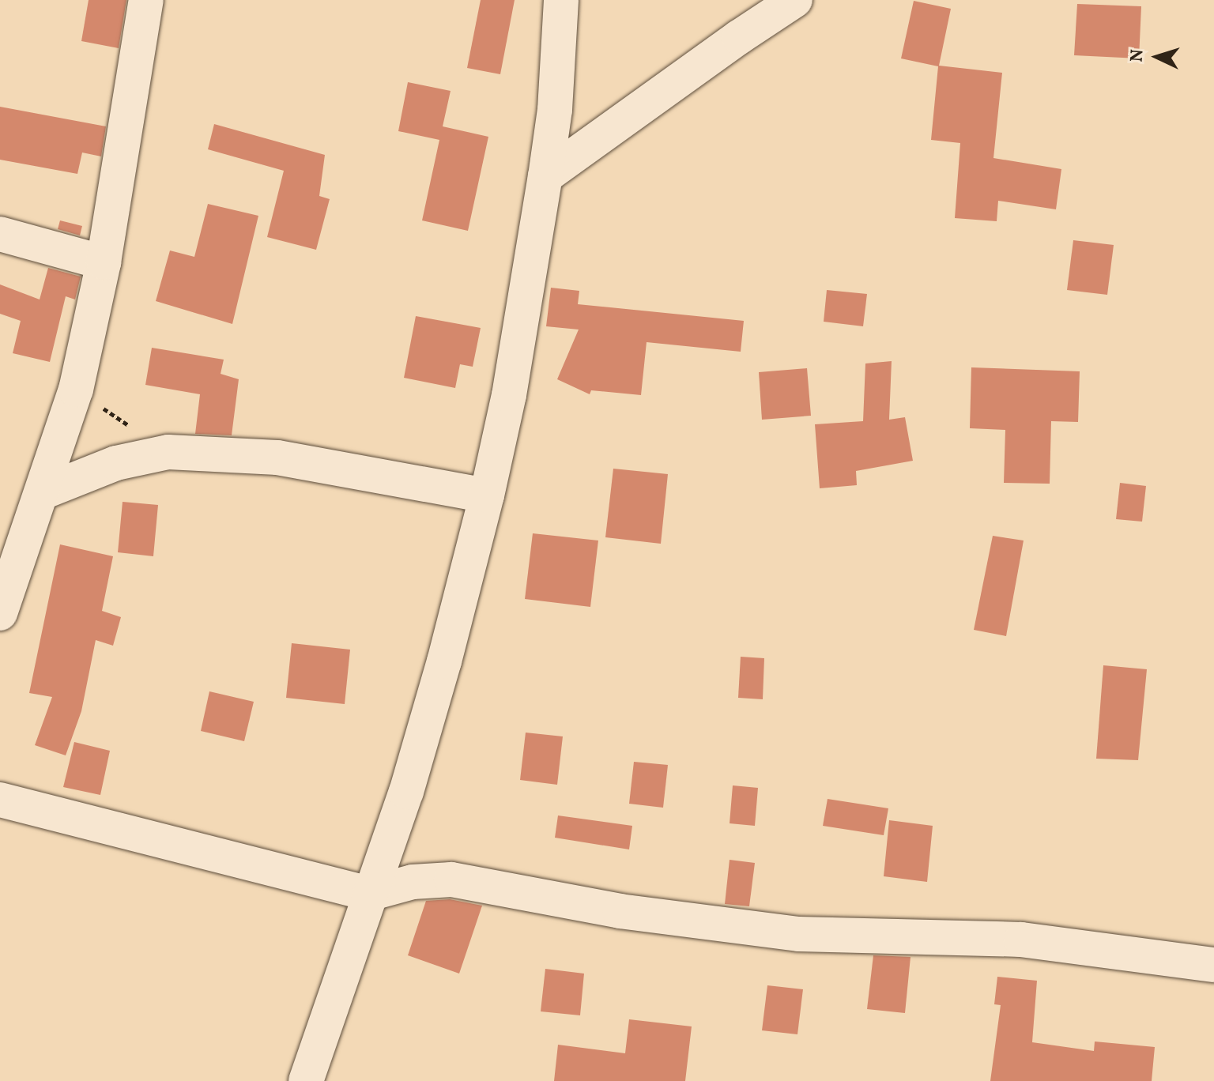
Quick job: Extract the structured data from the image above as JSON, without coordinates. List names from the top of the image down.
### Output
{
  "north": "left"
}
